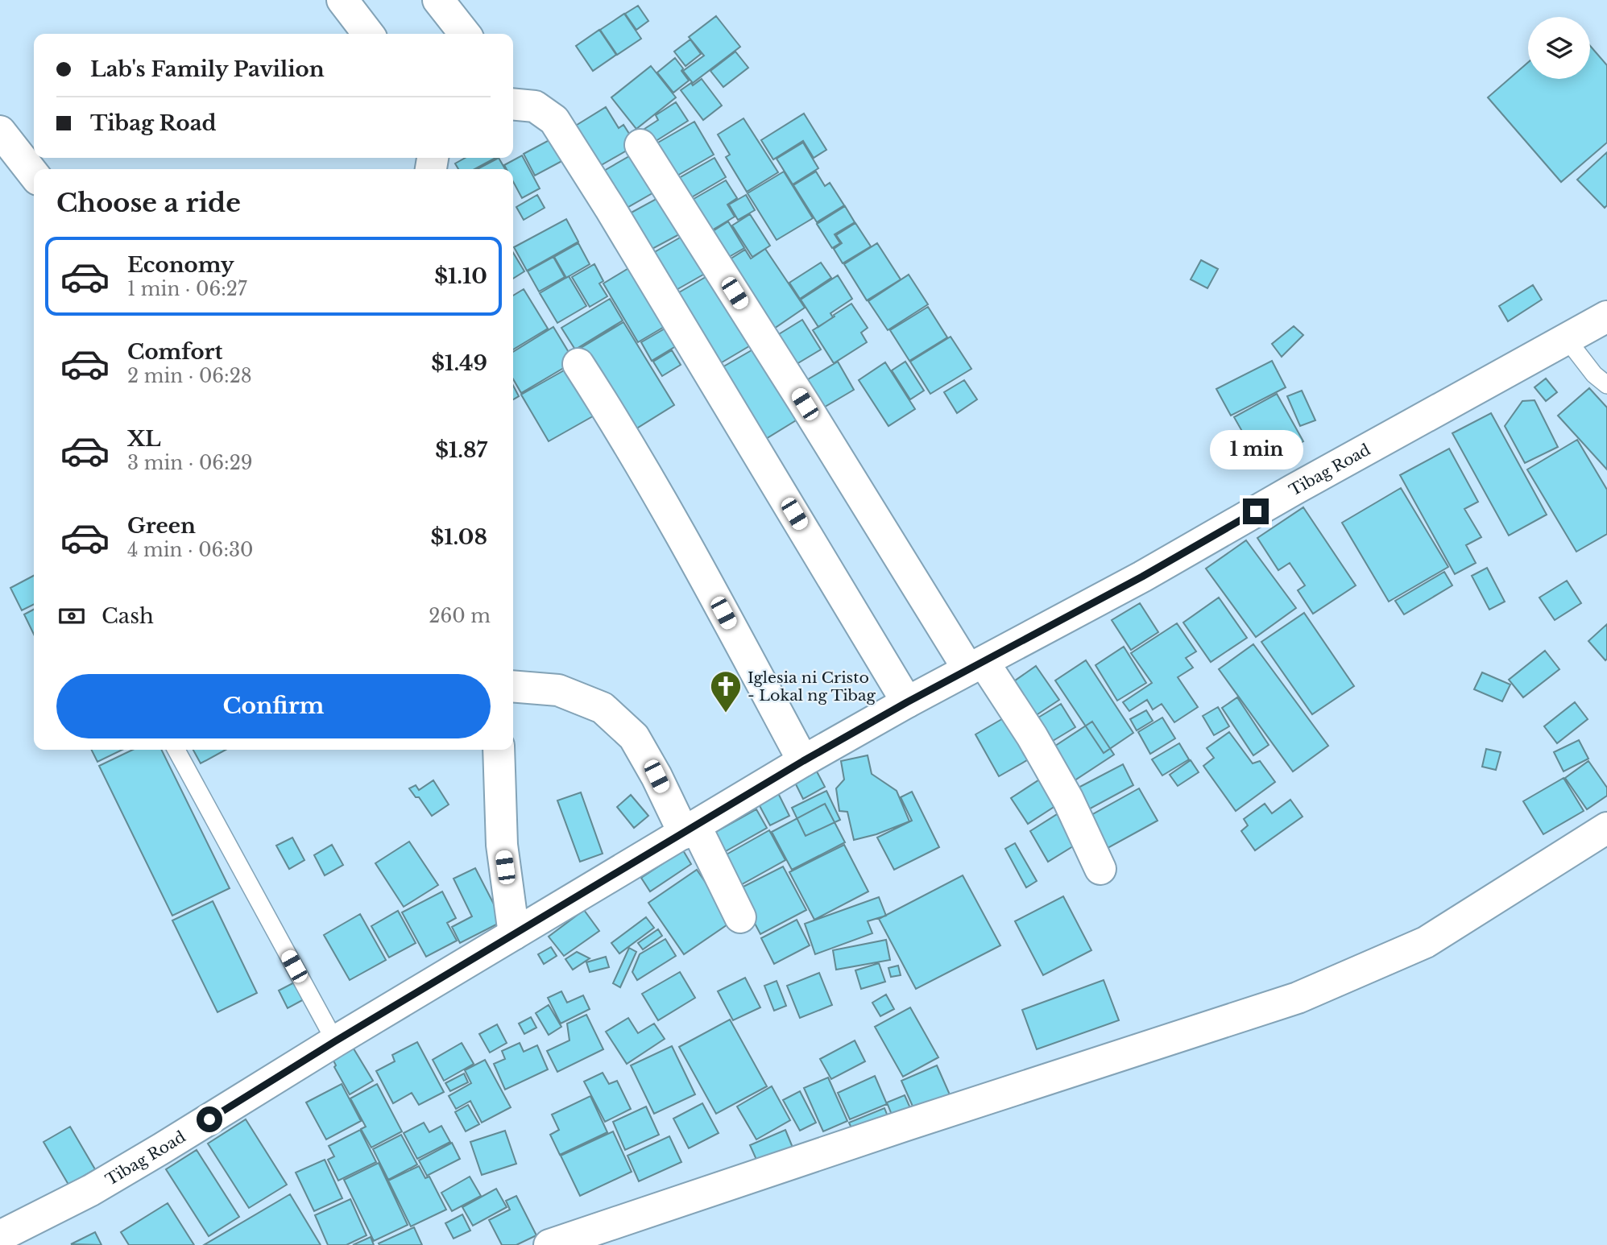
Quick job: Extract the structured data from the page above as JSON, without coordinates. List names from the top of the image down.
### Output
{
  "streets": {
    "street": ["Tibag Road"]
  },
  "places": {
    "church": ["Iglesia ni Cristo - Lokal ng Tibag"]
  },
  "page": {
    "banner": ["Lab's Family Pavilion", "Tibag Road"],
    "heading": "Choose a ride",
    "list": [
      {
        "name": "Economy",
        "note": "1 min · 06:27",
        "value": "$1.10"
      },
      {
        "name": "Comfort",
        "note": "2 min · 06:28",
        "value": "$1.49"
      },
      {
        "name": "XL",
        "note": "3 min · 06:29",
        "value": "$1.87"
      },
      {
        "name": "Green",
        "note": "4 min · 06:30",
        "value": "$1.08"
      }
    ],
    "bubble": "1 min",
    "pay": ["Cash", "260 m"],
    "buttons": "Confirm"
  }
}
